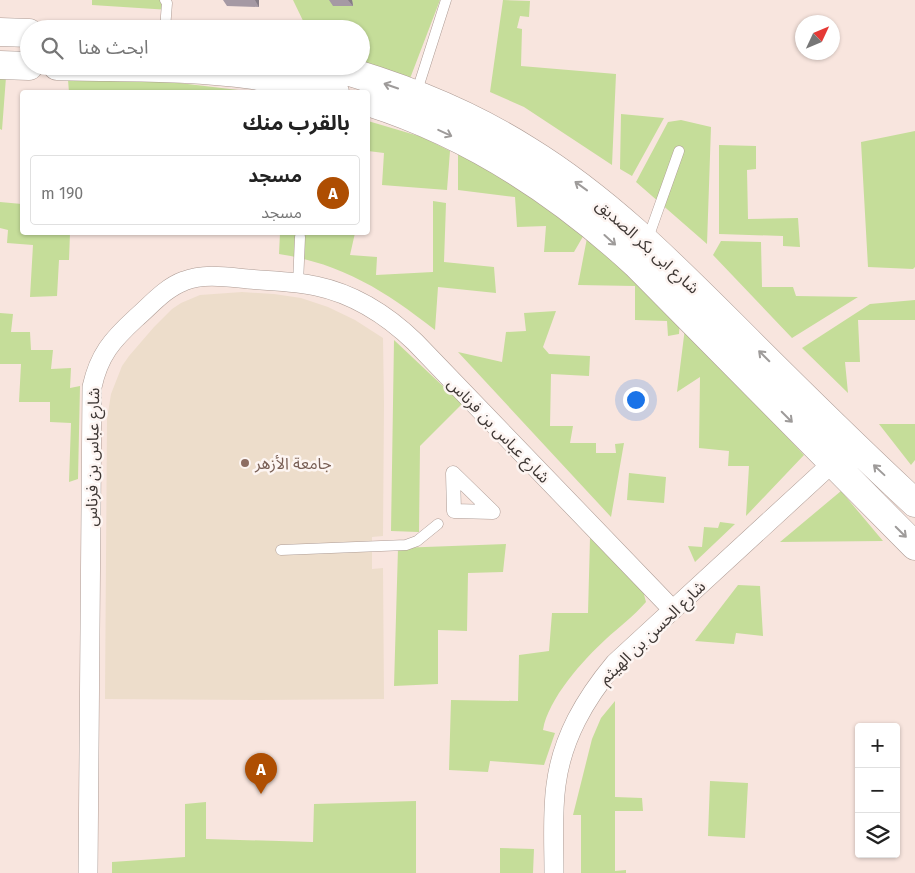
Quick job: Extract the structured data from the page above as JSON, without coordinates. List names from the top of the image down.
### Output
{
  "streets": {
    "main road": ["شارع ابى بكر الصديق"],
    "street": ["شارع عباس بن فرناس", "شارع الحسن بن الهيثم"]
  },
  "crossings": [
    ["شارع ابى بكر الصديق", "شارع الحسن بن الهيثم"],
    ["شارع عباس بن فرناس", "شارع الحسن بن الهيثم"]
  ],
  "places": ["جامعة الأزهر"],
  "north": "top right",
  "page": {
    "search": "ابحث هنا",
    "heading": "بالقرب منك",
    "list": [
      {
        "mark": "A",
        "name": "مسجد",
        "note": "مسجد",
        "value": "190 m"
      }
    ],
    "map_buttons": ["+", "−"],
    "pins": "A"
  }
}
